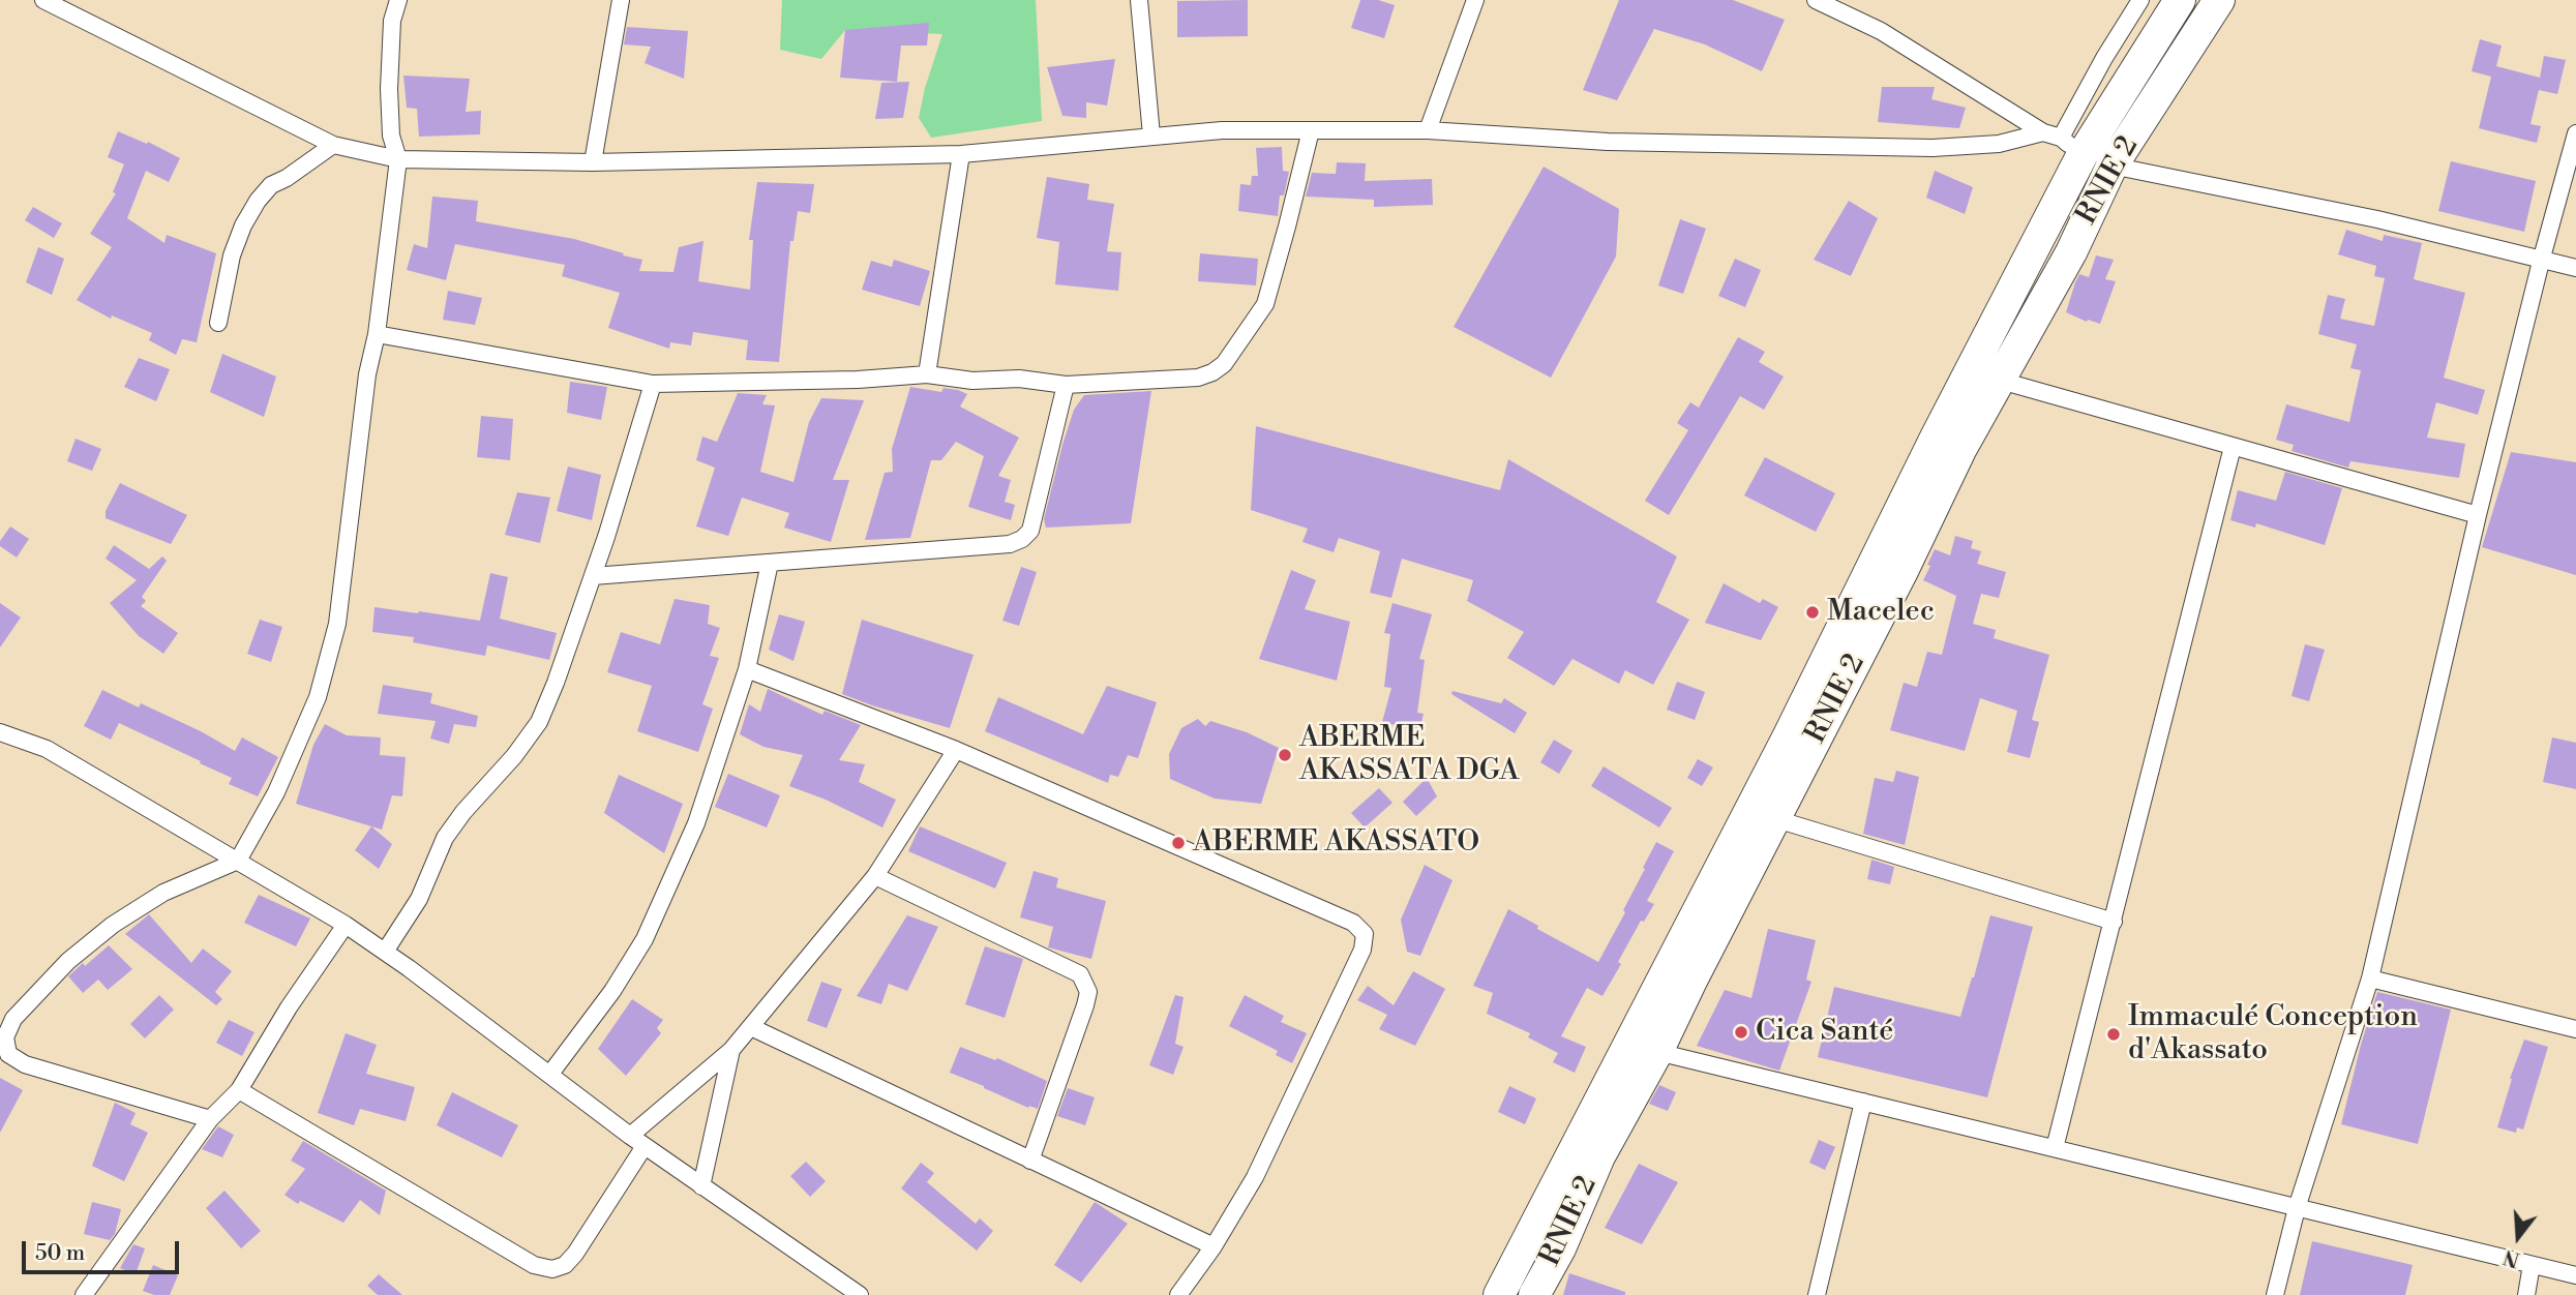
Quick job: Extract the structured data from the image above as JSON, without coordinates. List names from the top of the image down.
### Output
{
  "streets": {
    "highway": ["RNIE 2"]
  },
  "places": [
    "Macelec",
    "ABERME AKASSATA DGA",
    "ABERME AKASSATO",
    "Cica Santé",
    "Immaculé Conception d'Akassato"
  ],
  "scale_bar": "50 m",
  "north": "bottom"
}
